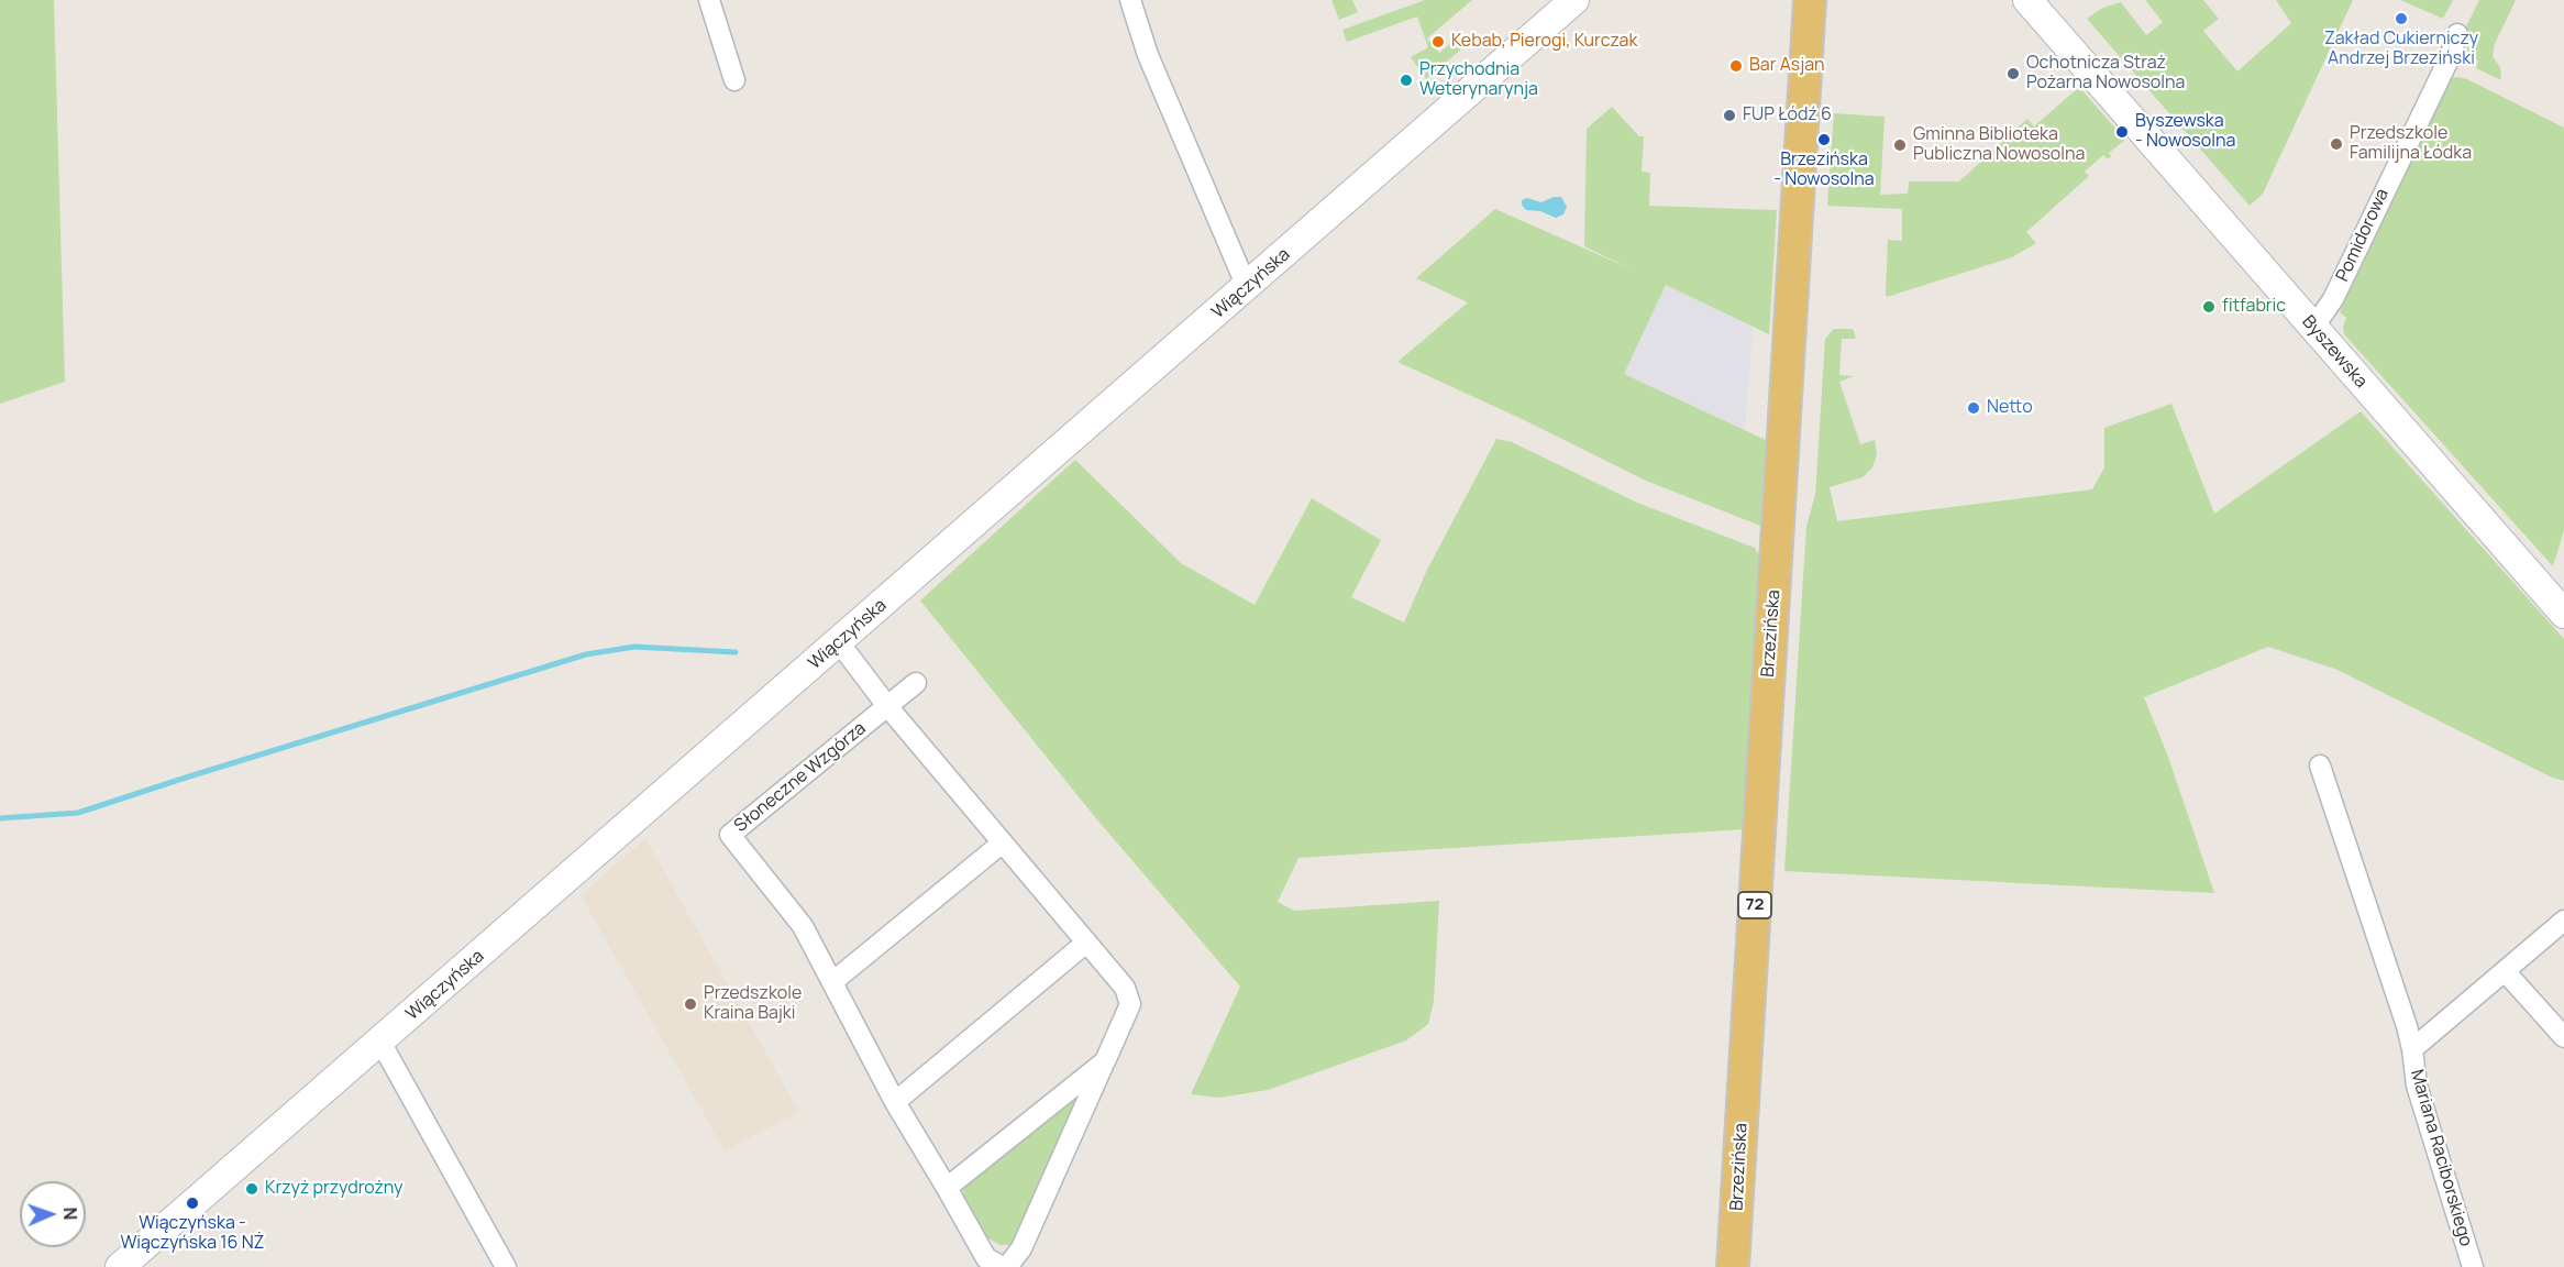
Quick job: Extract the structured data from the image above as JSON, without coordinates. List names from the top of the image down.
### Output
{
  "streets": {
    "main road": ["Brzezińska", "72"],
    "street": [
      "Pomidorowa",
      "Wiączyńska",
      "Byszewska",
      "Słoneczne Wzgórza",
      "Mariana Raciborskiego"
    ]
  },
  "crossings": [
    ["Pomidorowa", "Byszewska"],
    ["Wiączyńska", "Słoneczne Wzgórza"]
  ],
  "places": [
    "Zakład Cukierniczy Andrzej Brzeziński",
    "Kebab, Pierogi, Kurczak",
    "Bar Asjan",
    "Ochotnicza Straż Pożarna Nowosolna",
    "Przychodnia Weterynarynja",
    "FUP Łódź 6",
    "Byszewska - Nowosolna",
    "Brzezińska - Nowosolna",
    "Przedszkole Familijna Łódka",
    "Gminna Biblioteka Publiczna Nowosolna",
    "fitfabric",
    "Netto",
    "Przedszkole Kraina Bajki",
    "Krzyż przydrożny",
    "Wiączyńska - Wiączyńska 16 NŻ"
  ],
  "north": "right"
}
